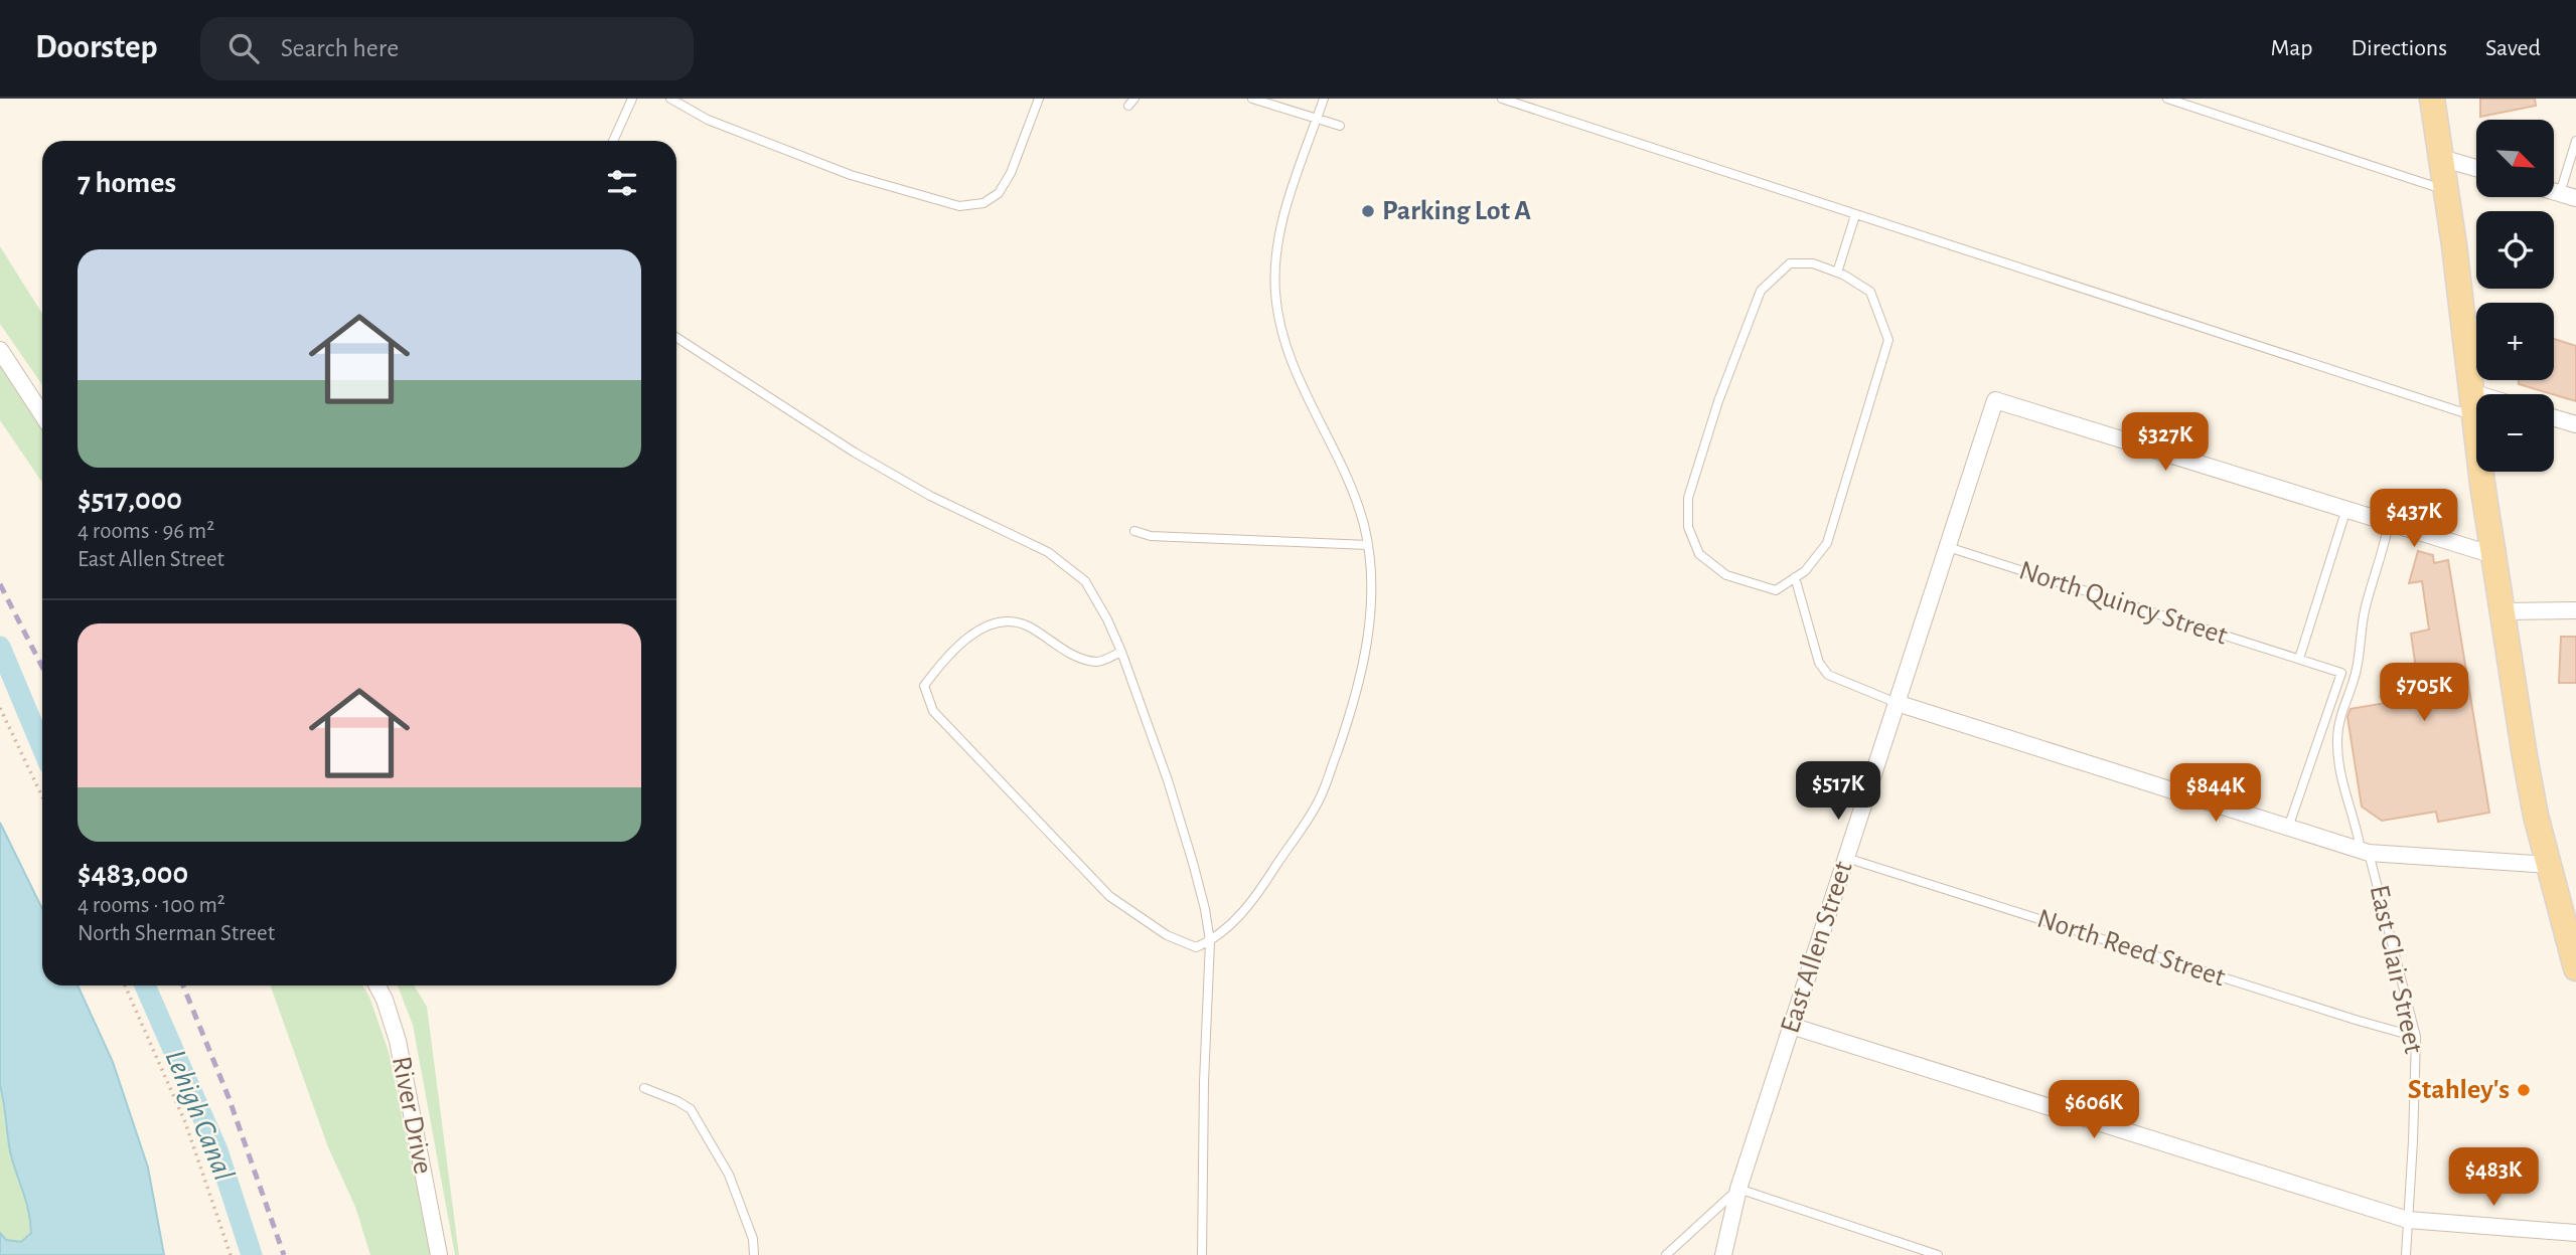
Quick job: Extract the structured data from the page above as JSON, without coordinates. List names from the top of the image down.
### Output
{
  "streets": {
    "street": ["East Allen Street", "River Drive"],
    "lane": ["North Quincy Street", "North Reed Street", "East Clair Street"]
  },
  "crossings": [
    ["North Quincy Street", "East Allen Street"],
    ["East Allen Street", "North Reed Street"],
    ["North Reed Street", "East Clair Street"]
  ],
  "water": ["Lehigh Canal"],
  "places": ["Parking Lot A", "Stahley's"],
  "north": "bottom right",
  "page": {
    "header": "Doorstep",
    "search": "Search here",
    "nav": ["Map", "Directions", "Saved"],
    "map_buttons": ["+", "−"],
    "heading": "7 homes",
    "list": [
      {
        "name": "$517,000",
        "note": "4 rooms · 96 m² · East Allen Street"
      },
      {
        "name": "$483,000",
        "note": "4 rooms · 100 m² · North Sherman Street"
      }
    ],
    "price": [
      "$327K",
      "$437K",
      "$705K",
      "$517K",
      "$844K",
      "$606K",
      "$483K"
    ]
  }
}
